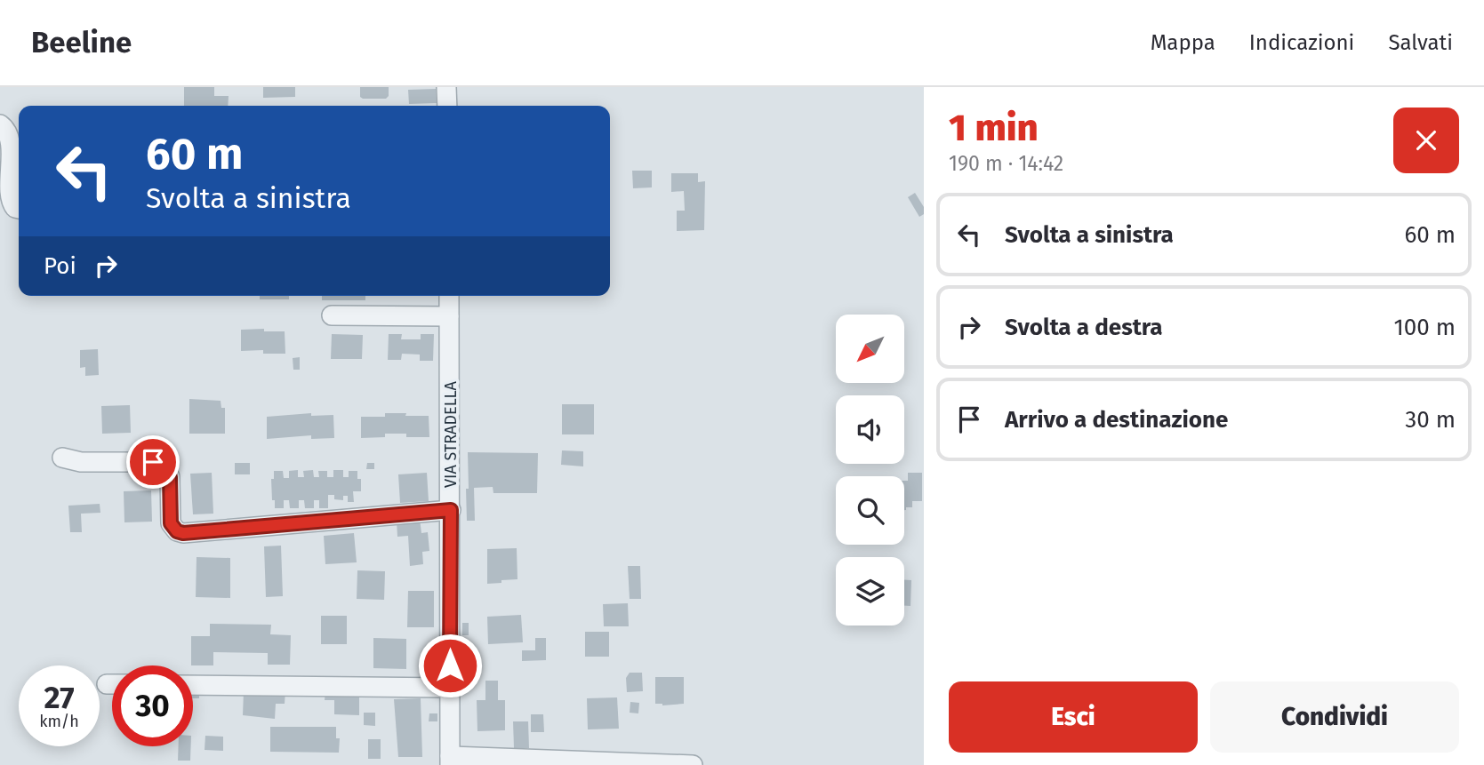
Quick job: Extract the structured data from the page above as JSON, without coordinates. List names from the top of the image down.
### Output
{
  "streets": {
    "street": ["VIA STRADELLA"]
  },
  "north": "bottom left",
  "page": {
    "header": "Beeline",
    "nav": ["Mappa", "Indicazioni", "Salvati"],
    "heading": ["1 min", "190 m · 14:42"],
    "turn": ["60 m", "Svolta a sinistra"],
    "list": [
      {
        "name": "Svolta a sinistra",
        "value": "60 m"
      },
      {
        "name": "Svolta a destra",
        "value": "100 m"
      },
      {
        "name": "Arrivo a destinazione",
        "value": "30 m"
      }
    ],
    "then": "Poi",
    "speed": "27 km/h",
    "limit": "30",
    "buttons": ["Esci", "Condividi"]
  }
}
